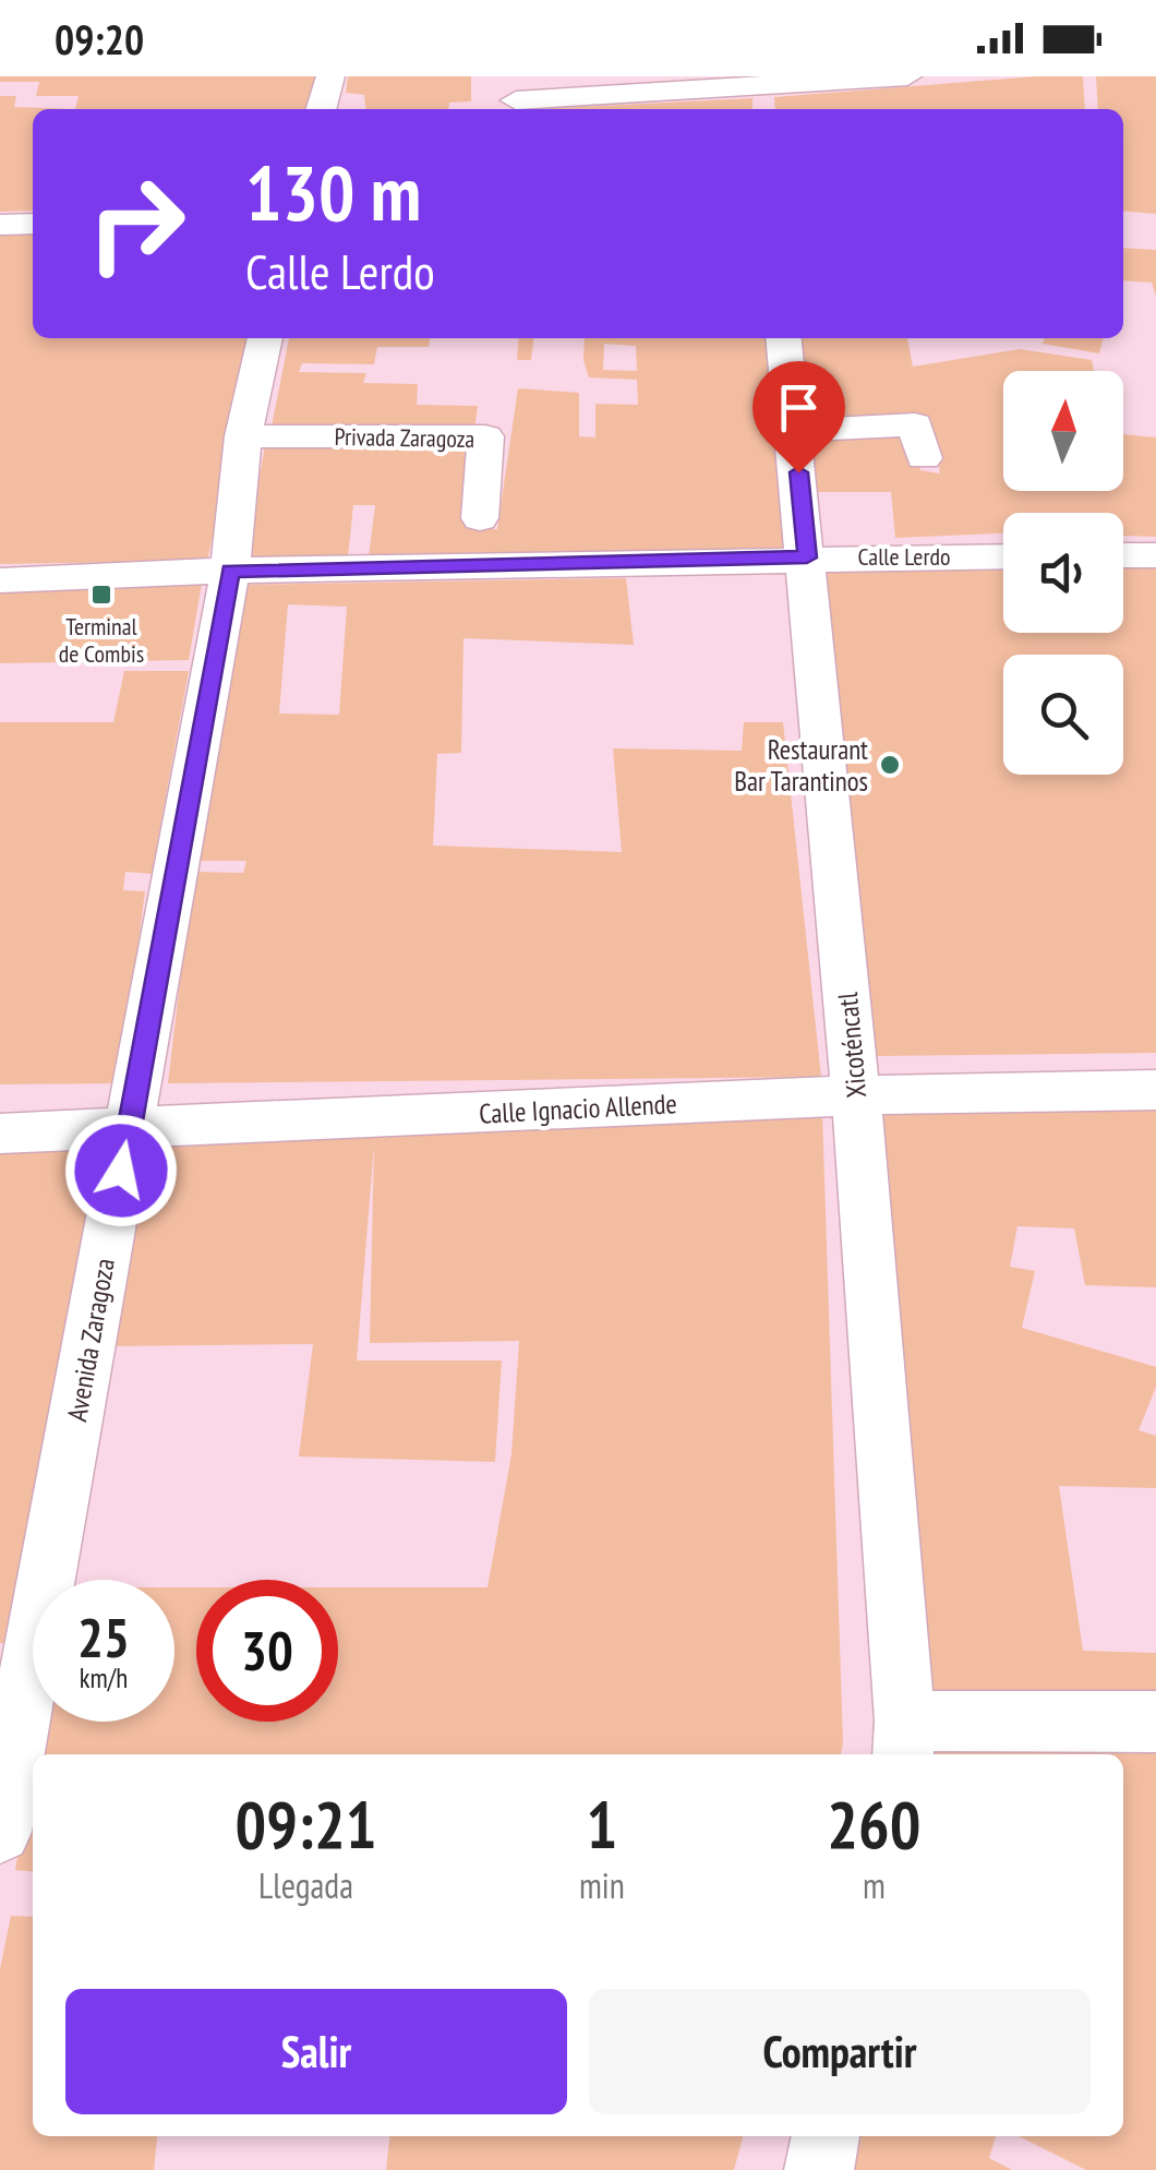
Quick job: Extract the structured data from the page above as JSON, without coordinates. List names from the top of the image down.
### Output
{
  "streets": {
    "street": [
      "Privada Zaragoza",
      "Calle Lerdo",
      "Xicoténcatl",
      "Calle Ignacio Allende",
      "Avenida Zaragoza"
    ]
  },
  "crossings": [
    ["Privada Zaragoza", "Avenida Zaragoza"],
    ["Calle Lerdo", "Xicoténcatl"],
    ["Calle Lerdo", "Avenida Zaragoza"],
    ["Xicoténcatl", "Calle Ignacio Allende"],
    ["Calle Ignacio Allende", "Avenida Zaragoza"]
  ],
  "places": {
    "transit": ["Terminal de Combis"],
    "other": ["Restaurant Bar Tarantinos"]
  },
  "north": "top",
  "page": {
    "status": "09:20",
    "turn": ["130 m", "Calle Lerdo"],
    "speed": "25 km/h",
    "limit": "30",
    "eta": [
      "09:21",
      "Llegada",
      "1",
      "min",
      "260",
      "m"
    ],
    "buttons": ["Salir", "Compartir"]
  }
}
